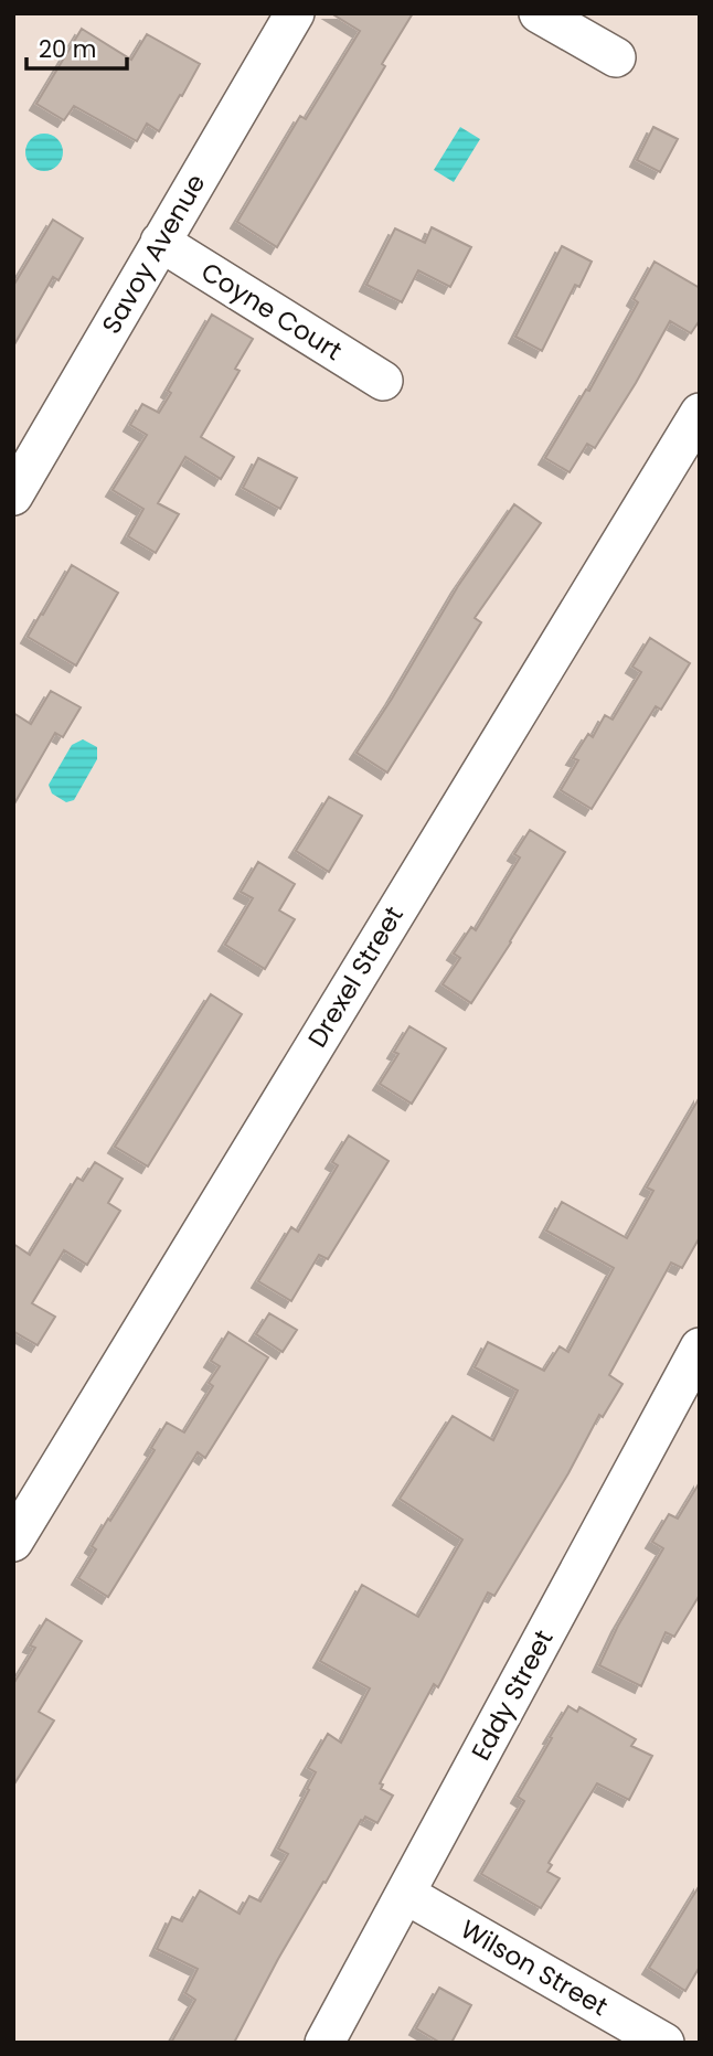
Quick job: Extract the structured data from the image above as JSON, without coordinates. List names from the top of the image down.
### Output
{
  "streets": {
    "street": [
      "Savoy Avenue",
      "Coyne Court",
      "Drexel Street",
      "Eddy Street",
      "Wilson Street"
    ]
  },
  "crossings": [
    ["Savoy Avenue", "Coyne Court"],
    ["Eddy Street", "Wilson Street"]
  ],
  "scale_bar": "20 m"
}
